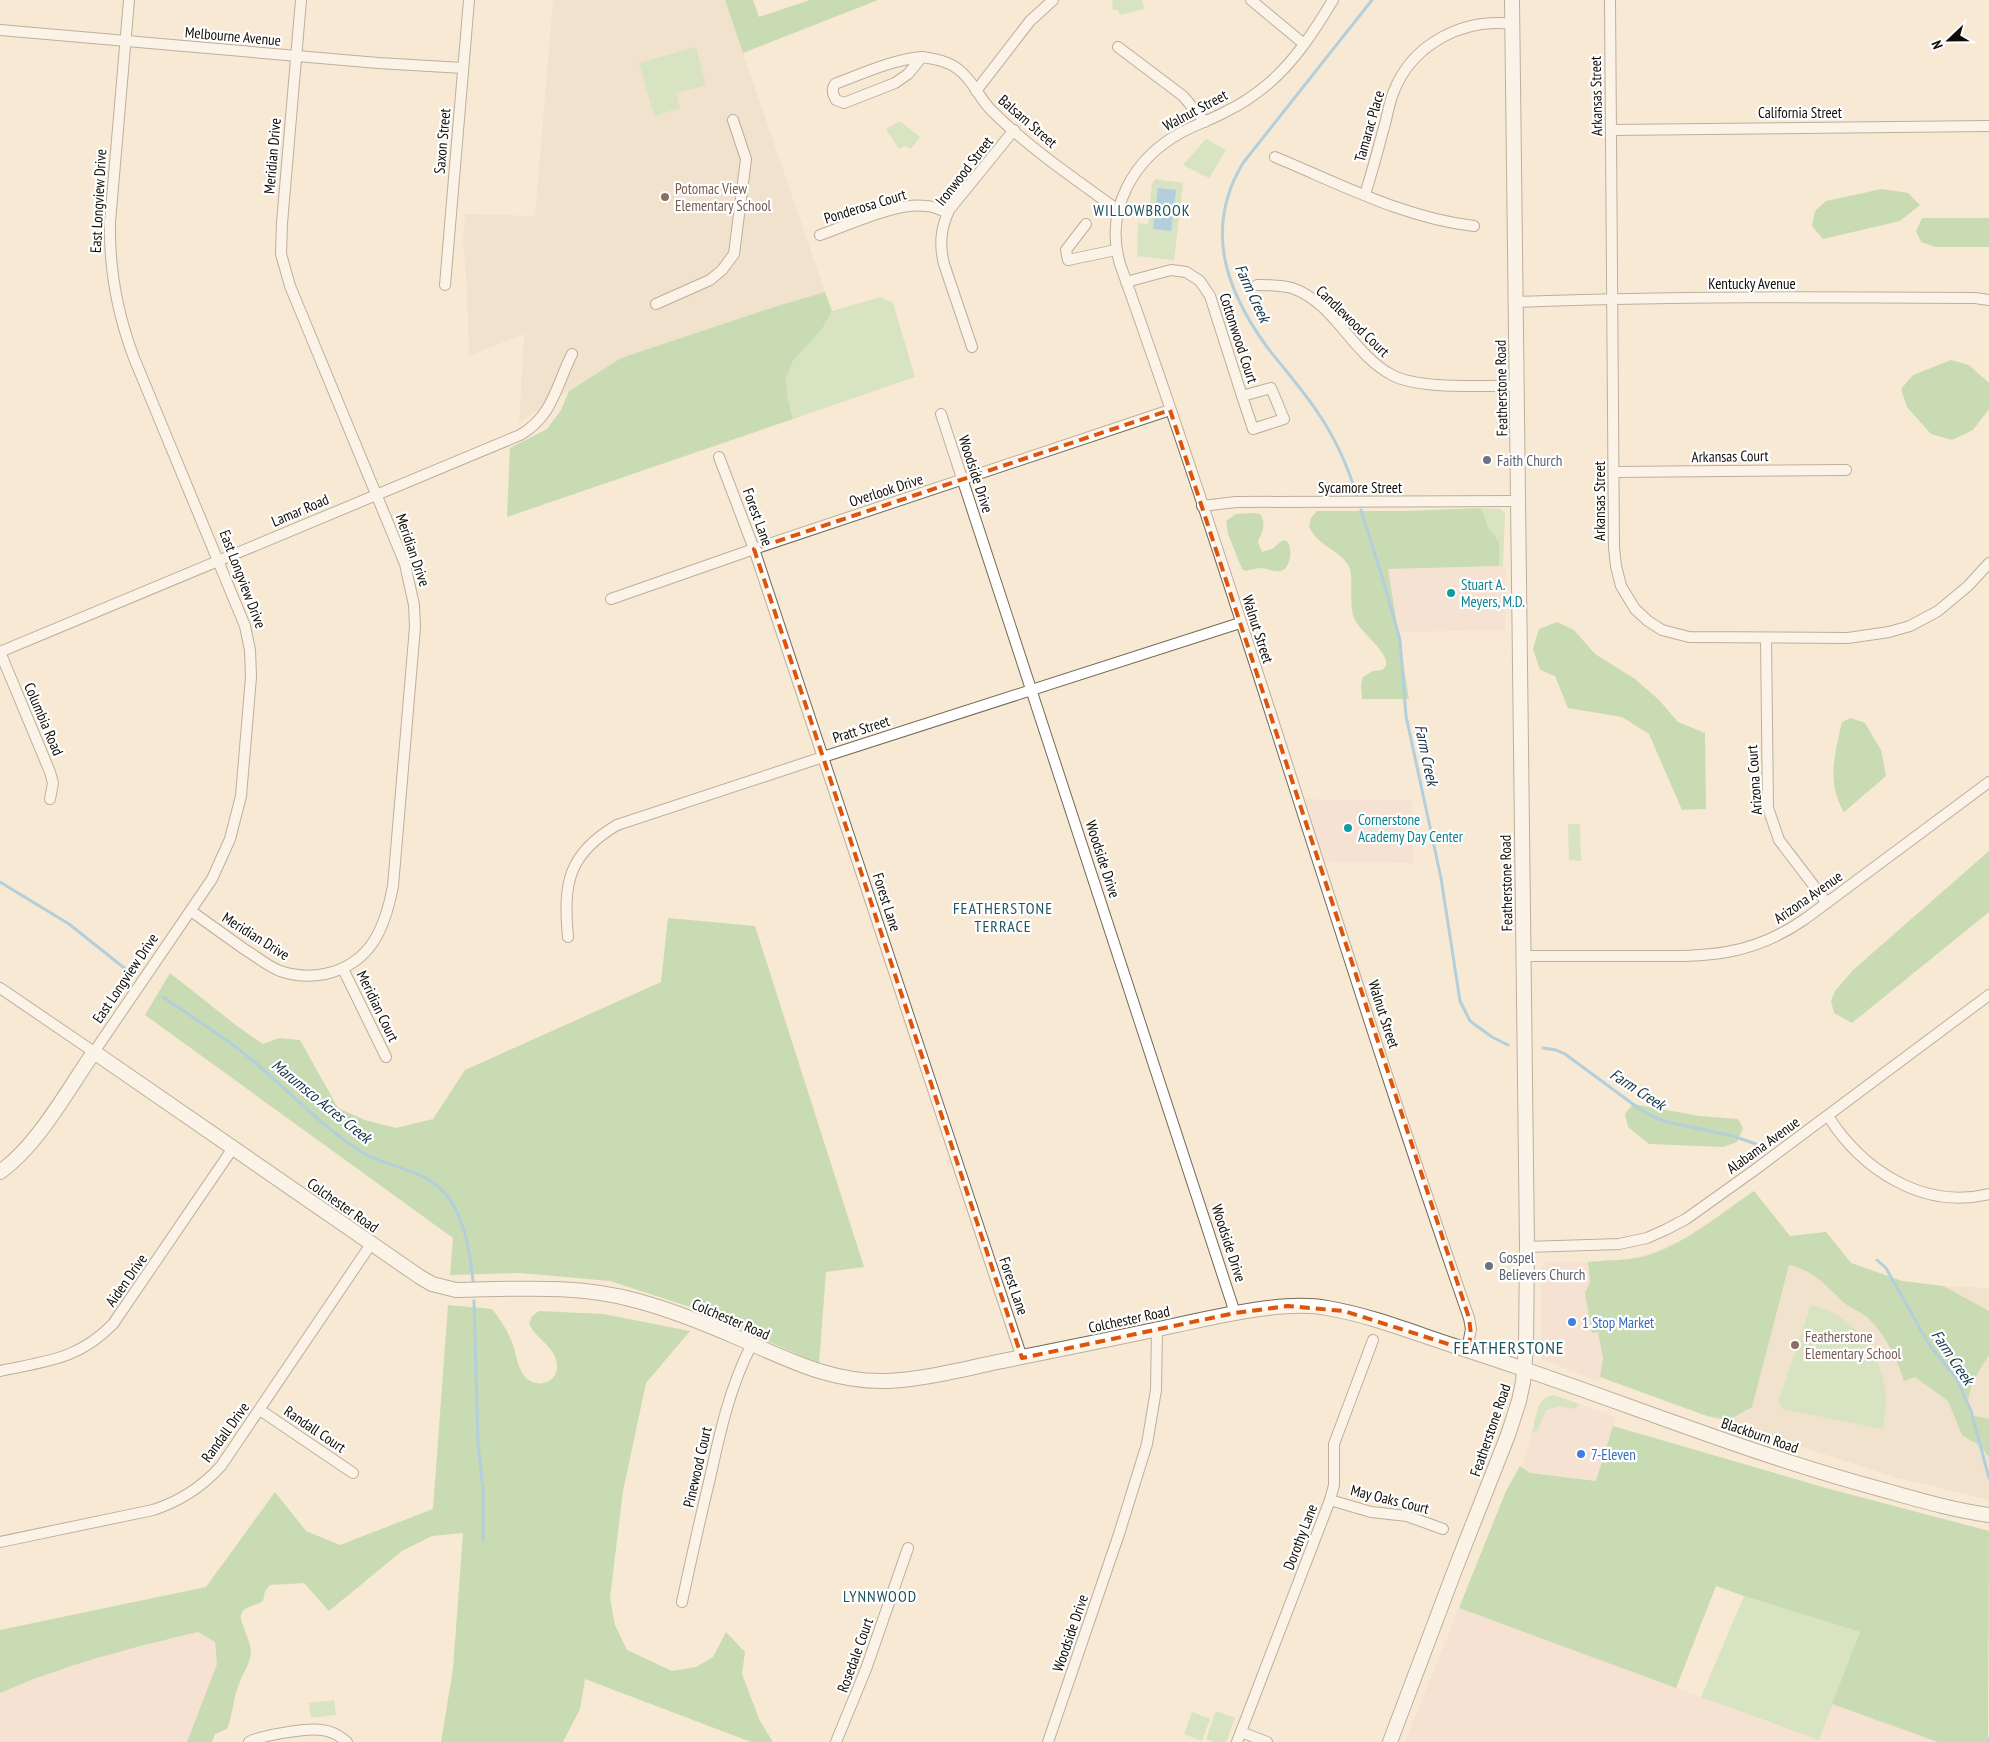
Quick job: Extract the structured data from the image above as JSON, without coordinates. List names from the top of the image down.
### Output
{
  "streets": {
    "street": [
      "Melbourne Avenue",
      "Arkansas Street",
      "Walnut Street",
      "California Street",
      "Balsam Street",
      "Tamarac Place",
      "Saxon Street",
      "Meridian Drive",
      "Ironwood Street",
      "East Longview Drive",
      "Ponderosa Court",
      "Kentucky Avenue",
      "Candlewood Court",
      "Cottonwood Court",
      "Featherstone Road",
      "Arkansas Court",
      "Woodside Drive",
      "Sycamore Street",
      "Overlook Drive",
      "Lamar Road",
      "Forest Lane",
      "Columbia Road",
      "Pratt Street",
      "Arizona Court",
      "Arizona Avenue",
      "Meridian Court",
      "Alabama Avenue",
      "Colchester Road",
      "Aiden Drive",
      "Randall Court",
      "Randall Drive",
      "Blackburn Road",
      "Pinewood Court",
      "May Oaks Court",
      "Dorothy Lane",
      "Rosedale Court"
    ]
  },
  "crossings": [
    ["Melbourne Avenue", "Saxon Street"],
    ["Melbourne Avenue", "Meridian Drive"],
    ["Melbourne Avenue", "East Longview Drive"],
    ["Arkansas Street", "California Street"],
    ["Arkansas Street", "Kentucky Avenue"],
    ["Arkansas Street", "Arkansas Court"],
    ["Arkansas Street", "Arizona Court"],
    ["Walnut Street", "Balsam Street"],
    ["Walnut Street", "Cottonwood Court"],
    ["Walnut Street", "Sycamore Street"],
    ["Walnut Street", "Overlook Drive"],
    ["Walnut Street", "Pratt Street"],
    ["Walnut Street", "Colchester Road"],
    ["Balsam Street", "Ironwood Street"],
    ["Tamarac Place", "Featherstone Road"],
    ["Meridian Drive", "East Longview Drive"],
    ["Meridian Drive", "Lamar Road"],
    ["Meridian Drive", "Meridian Court"],
    ["Ironwood Street", "Ponderosa Court"],
    ["East Longview Drive", "Lamar Road"],
    ["East Longview Drive", "Colchester Road"],
    ["Kentucky Avenue", "Featherstone Road"],
    ["Candlewood Court", "Featherstone Road"],
    ["Featherstone Road", "Sycamore Street"],
    ["Featherstone Road", "Arizona Avenue"],
    ["Featherstone Road", "Alabama Avenue"],
    ["Featherstone Road", "Colchester Road"],
    ["Featherstone Road", "Blackburn Road"],
    ["Woodside Drive", "Overlook Drive"],
    ["Woodside Drive", "Pratt Street"],
    ["Woodside Drive", "Colchester Road"],
    ["Overlook Drive", "Forest Lane"],
    ["Lamar Road", "Columbia Road"],
    ["Forest Lane", "Pratt Street"],
    ["Forest Lane", "Colchester Road"],
    ["Arizona Court", "Arizona Avenue"],
    ["Colchester Road", "Aiden Drive"],
    ["Colchester Road", "Randall Drive"],
    ["Colchester Road", "Blackburn Road"],
    ["Colchester Road", "Pinewood Court"],
    ["Randall Court", "Randall Drive"],
    ["May Oaks Court", "Dorothy Lane"]
  ],
  "districts": [
    "WILLOWBROOK",
    "FEATHERSTONE TERRACE",
    "FEATHERSTONE",
    "LYNNWOOD"
  ],
  "water": ["Farm Creek", "Marumsco Acres Creek"],
  "places": [
    "Potomac View Elementary School",
    "Faith Church",
    "Stuart A. Meyers, M.D.",
    "Cornerstone Academy Day Center",
    "Gospel Believers Church",
    "1 Stop Market",
    "Featherstone Elementary School",
    "7-Eleven"
  ],
  "north": "left"
}
